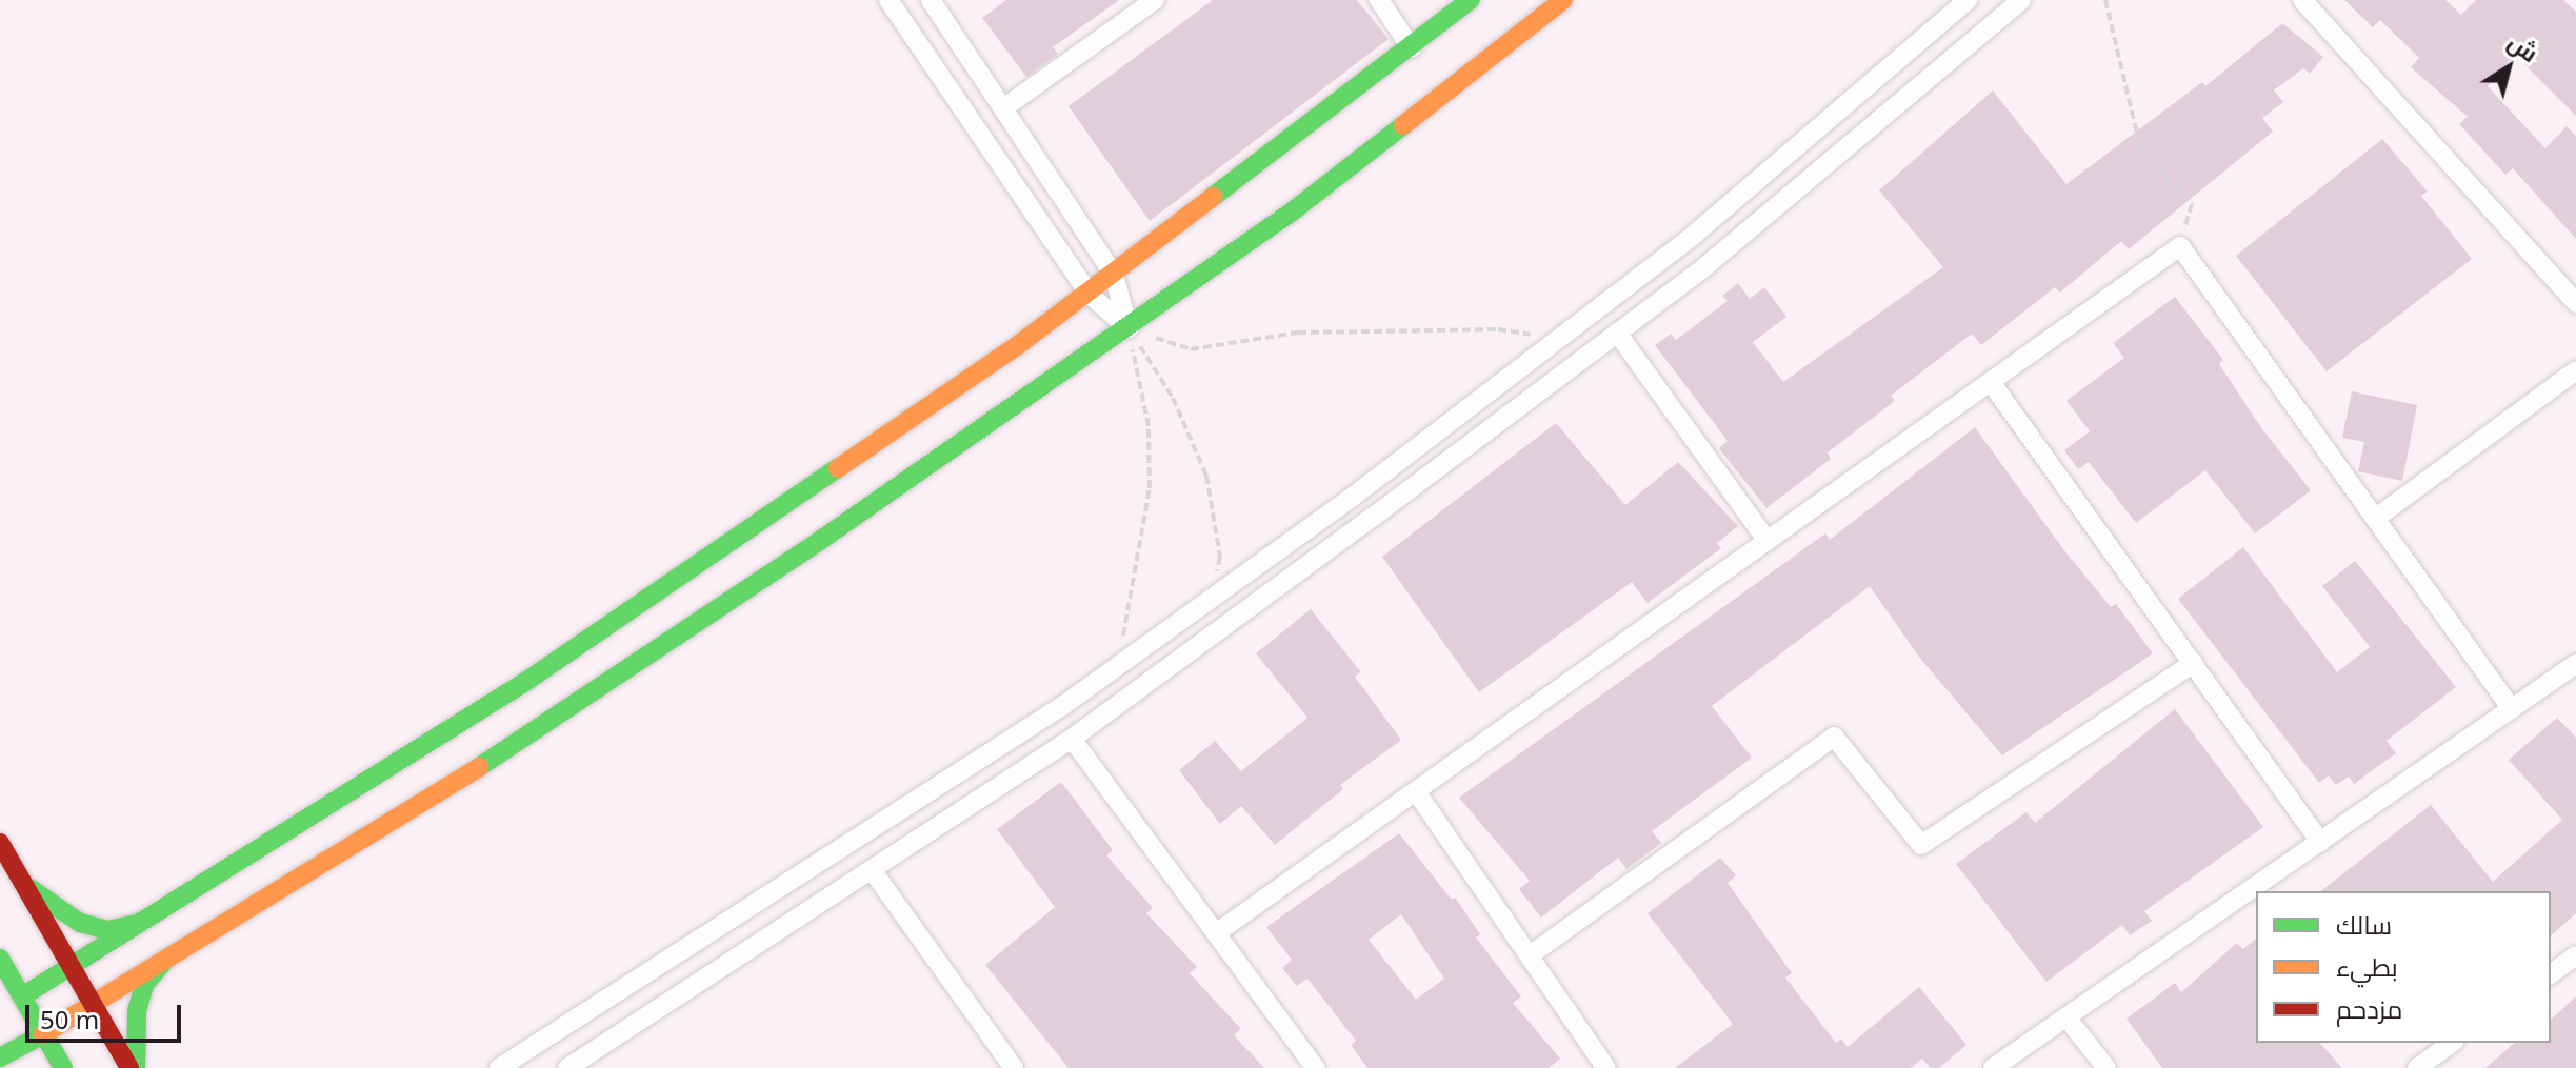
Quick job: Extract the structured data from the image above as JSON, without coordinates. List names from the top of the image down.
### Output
{
  "legend": ["سالك", "بطيء", "مزدحم"],
  "scale_bar": "50 m",
  "north": "top right"
}
